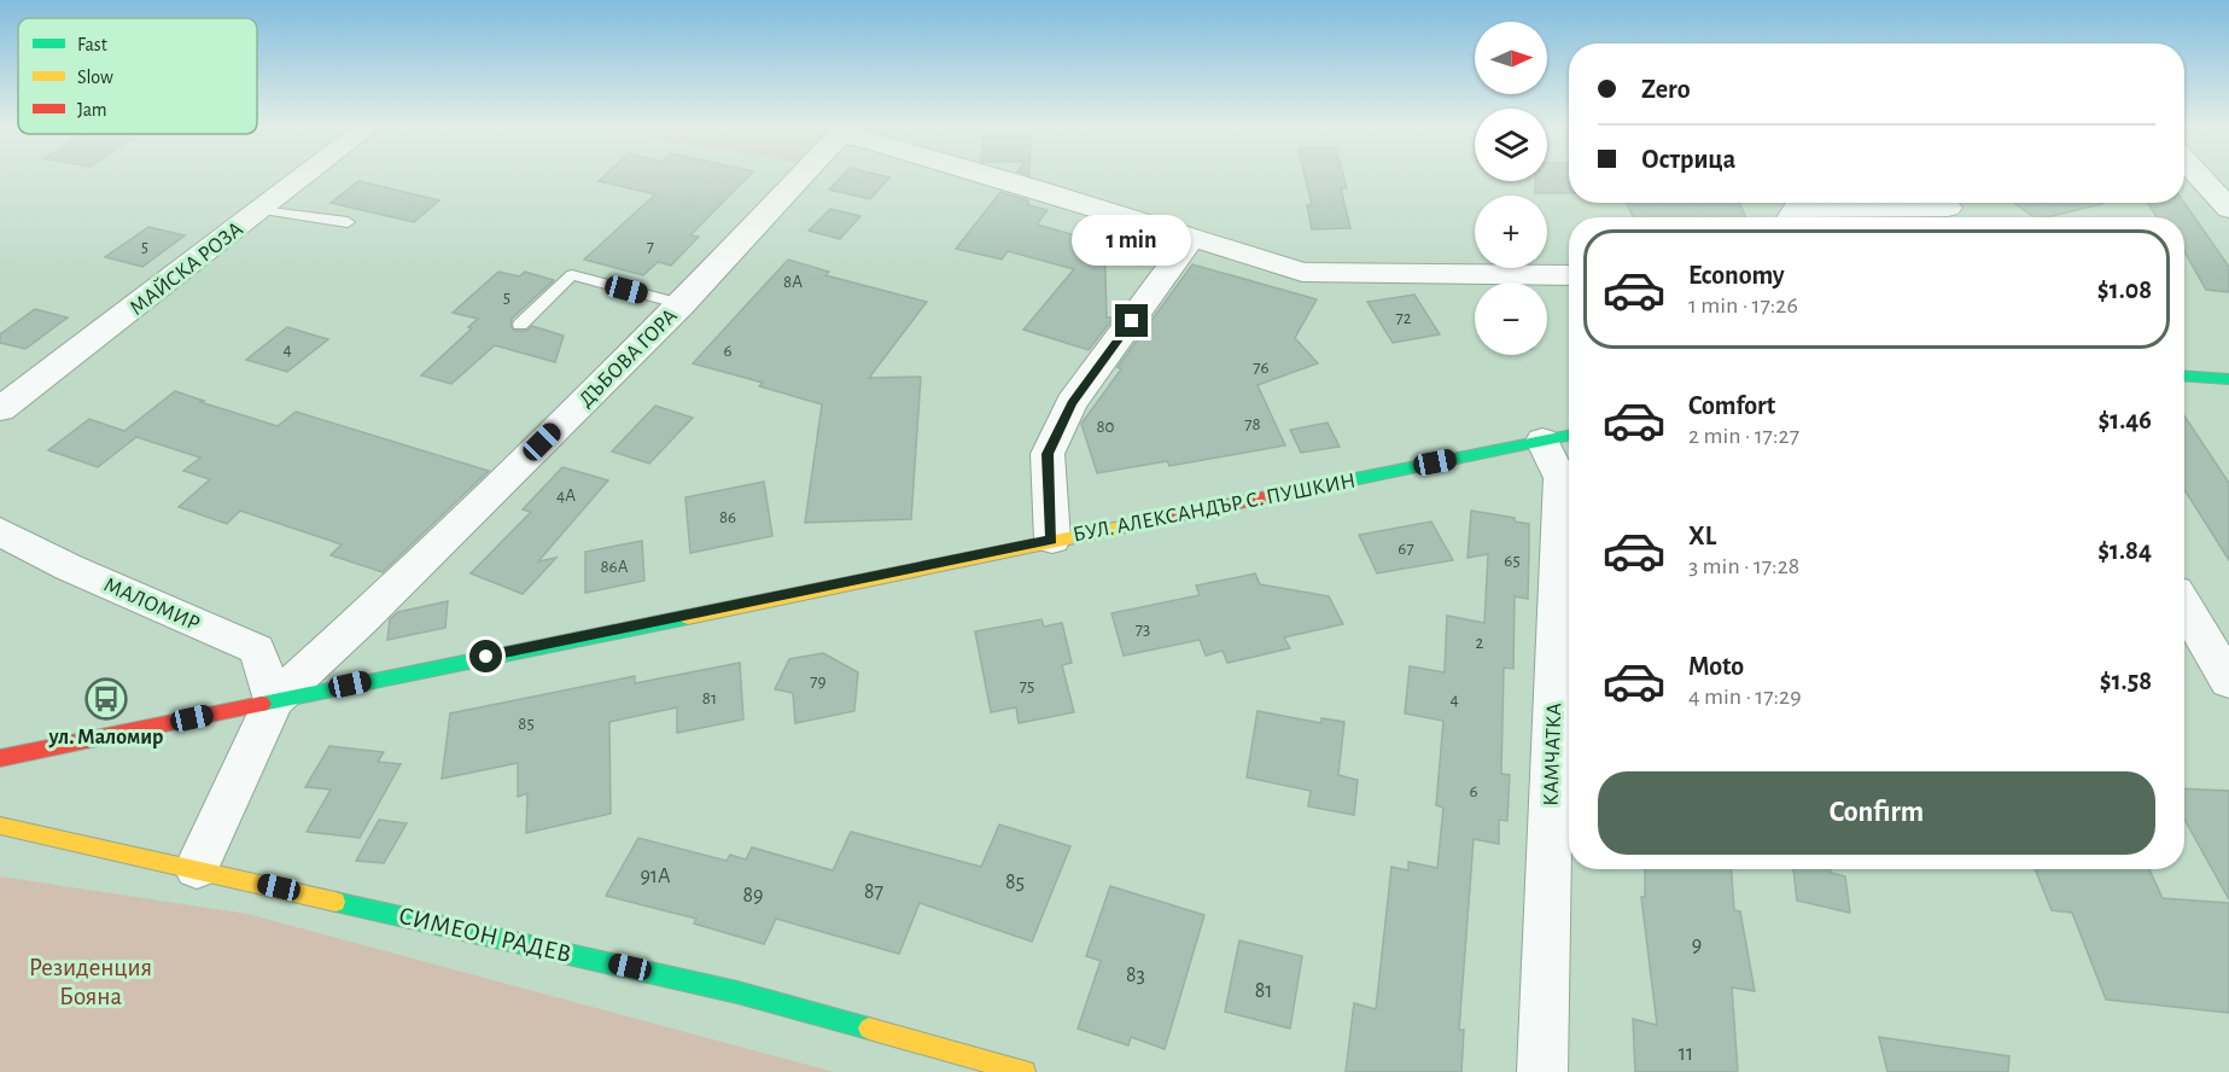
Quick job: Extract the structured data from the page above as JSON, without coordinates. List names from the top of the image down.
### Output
{
  "streets": {
    "main road": ["БУЛ. АЛЕКСАНДЪР С. ПУШКИН", "СИМЕОН РАДЕВ"],
    "street": [
      "МАЙСКА РОЗА",
      "ДЪБОВА ГОРА",
      "МАЛОМИР",
      "КАМЧАТКА"
    ]
  },
  "crossings": [
    ["ДЪБОВА ГОРА", "БУЛ. АЛЕКСАНДЪР С. ПУШКИН"],
    ["ДЪБОВА ГОРА", "МАЛОМИР"],
    ["БУЛ. АЛЕКСАНДЪР С. ПУШКИН", "МАЛОМИР"],
    ["БУЛ. АЛЕКСАНДЪР С. ПУШКИН", "КАМЧАТКА"]
  ],
  "parks": ["Резиденция Бояна"],
  "places": {
    "bus stop": ["ул. Маломир"]
  },
  "house_numbers": [
    "7",
    "5",
    "8А",
    "5",
    "72",
    "4",
    "6",
    "76",
    "78",
    "80",
    "4А",
    "86",
    "67",
    "65",
    "86А",
    "73",
    "2",
    "79",
    "75",
    "81",
    "4",
    "85",
    "6",
    "91А",
    "85",
    "87",
    "89",
    "9",
    "83",
    "81",
    "11"
  ],
  "legend": ["Fast", "Slow", "Jam"],
  "north": "right",
  "page": {
    "map_buttons": ["+", "−"],
    "banner": ["Zero", "Острица"],
    "bubble": "1 min",
    "list": [
      {
        "name": "Economy",
        "note": "1 min · 17:26",
        "value": "$1.08"
      },
      {
        "name": "Comfort",
        "note": "2 min · 17:27",
        "value": "$1.46"
      },
      {
        "name": "XL",
        "note": "3 min · 17:28",
        "value": "$1.84"
      },
      {
        "name": "Moto",
        "note": "4 min · 17:29",
        "value": "$1.58"
      }
    ],
    "buttons": "Confirm"
  }
}
